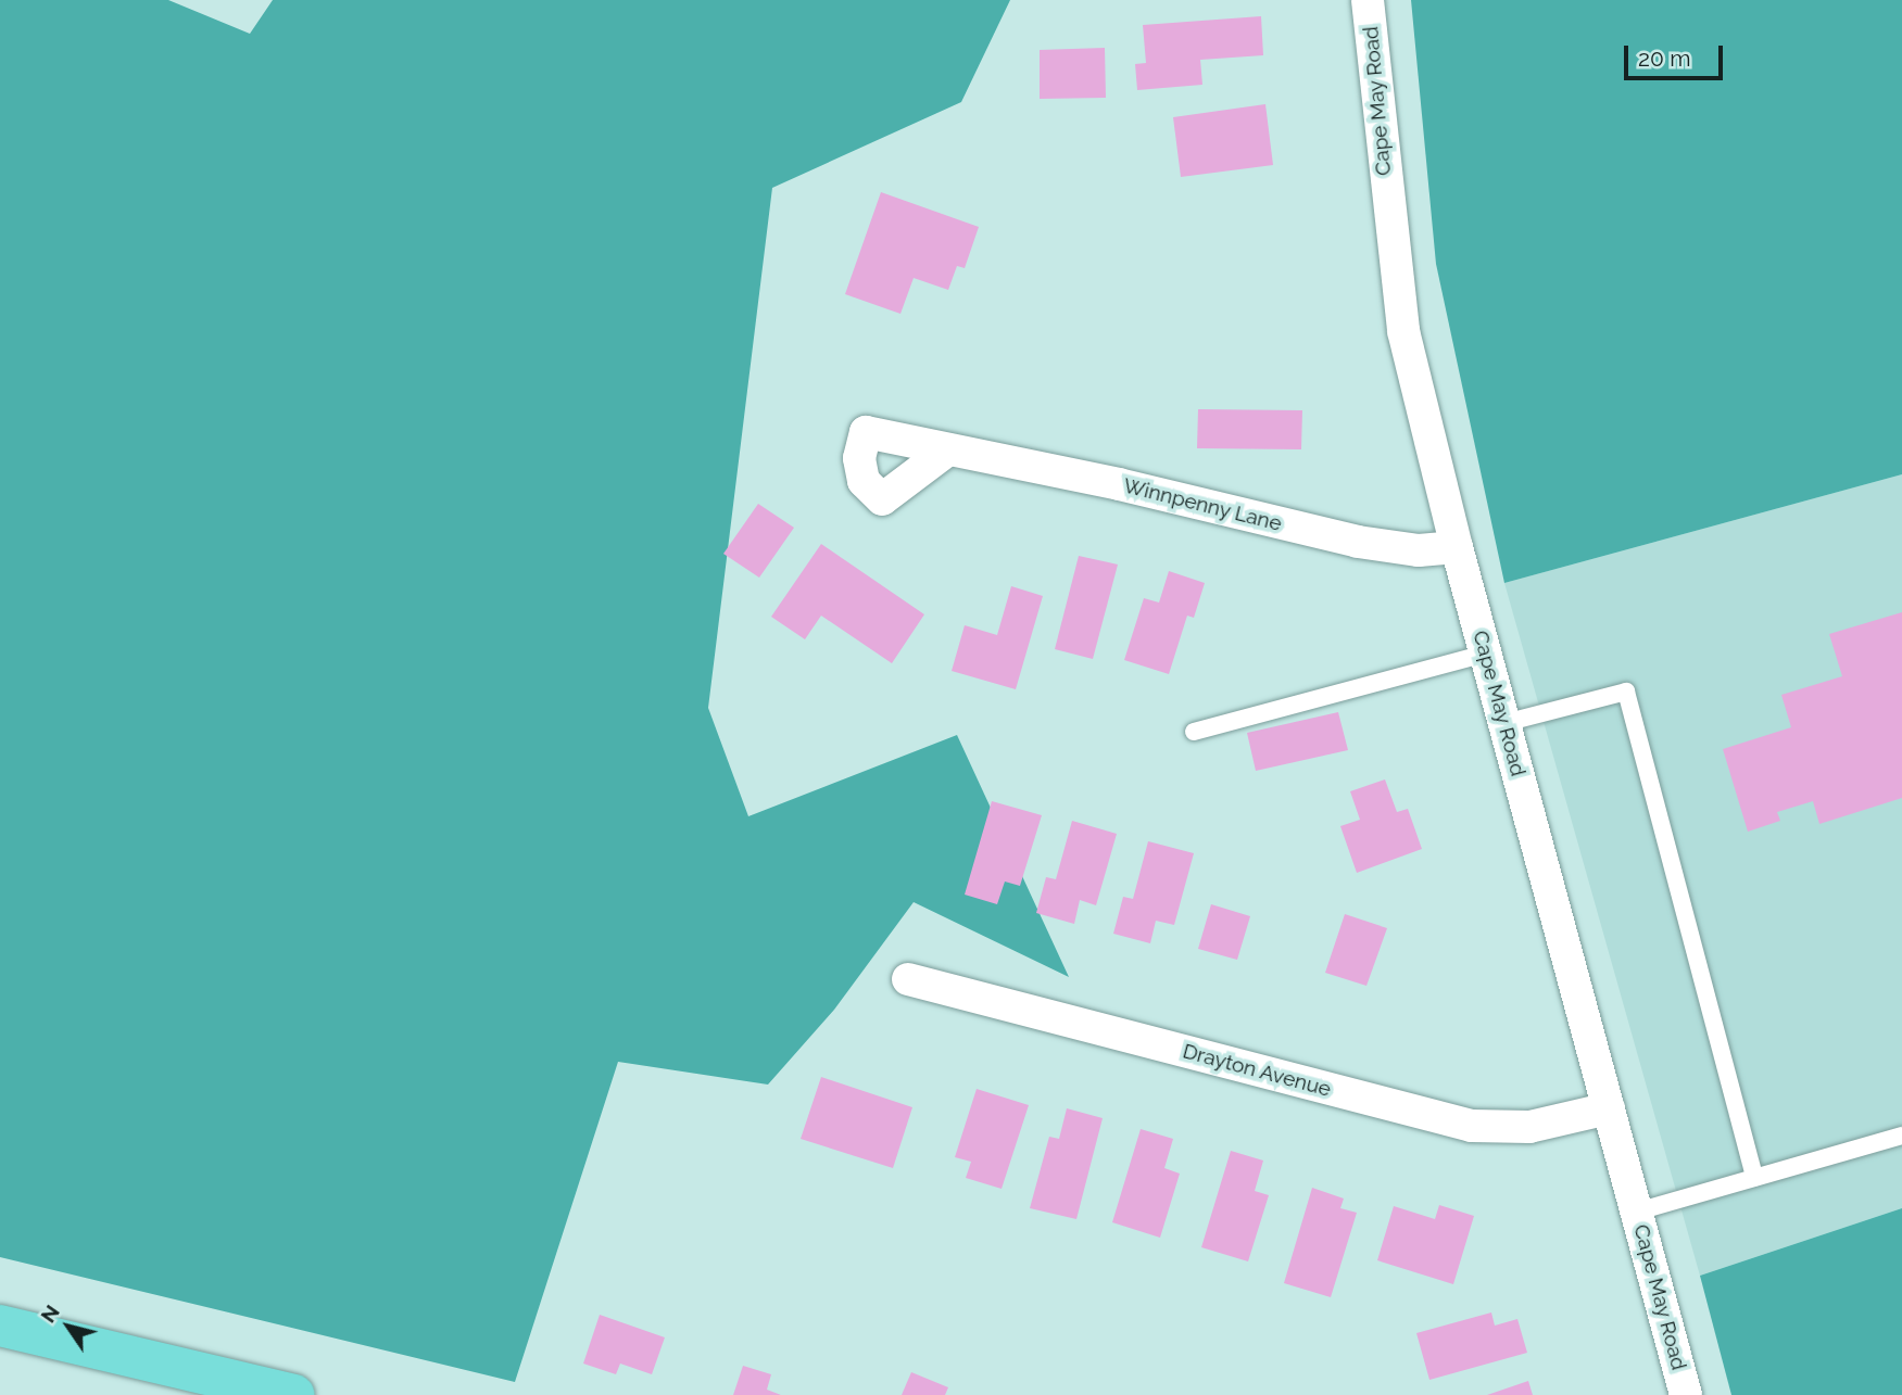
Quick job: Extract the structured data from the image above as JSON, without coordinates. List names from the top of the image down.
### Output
{
  "streets": {
    "street": ["Cape May Road", "Winnpenny Lane", "Drayton Avenue"]
  },
  "crossings": [
    ["Cape May Road", "Winnpenny Lane"],
    ["Cape May Road", "Drayton Avenue"]
  ],
  "scale_bar": "20 m",
  "north": "top left"
}
